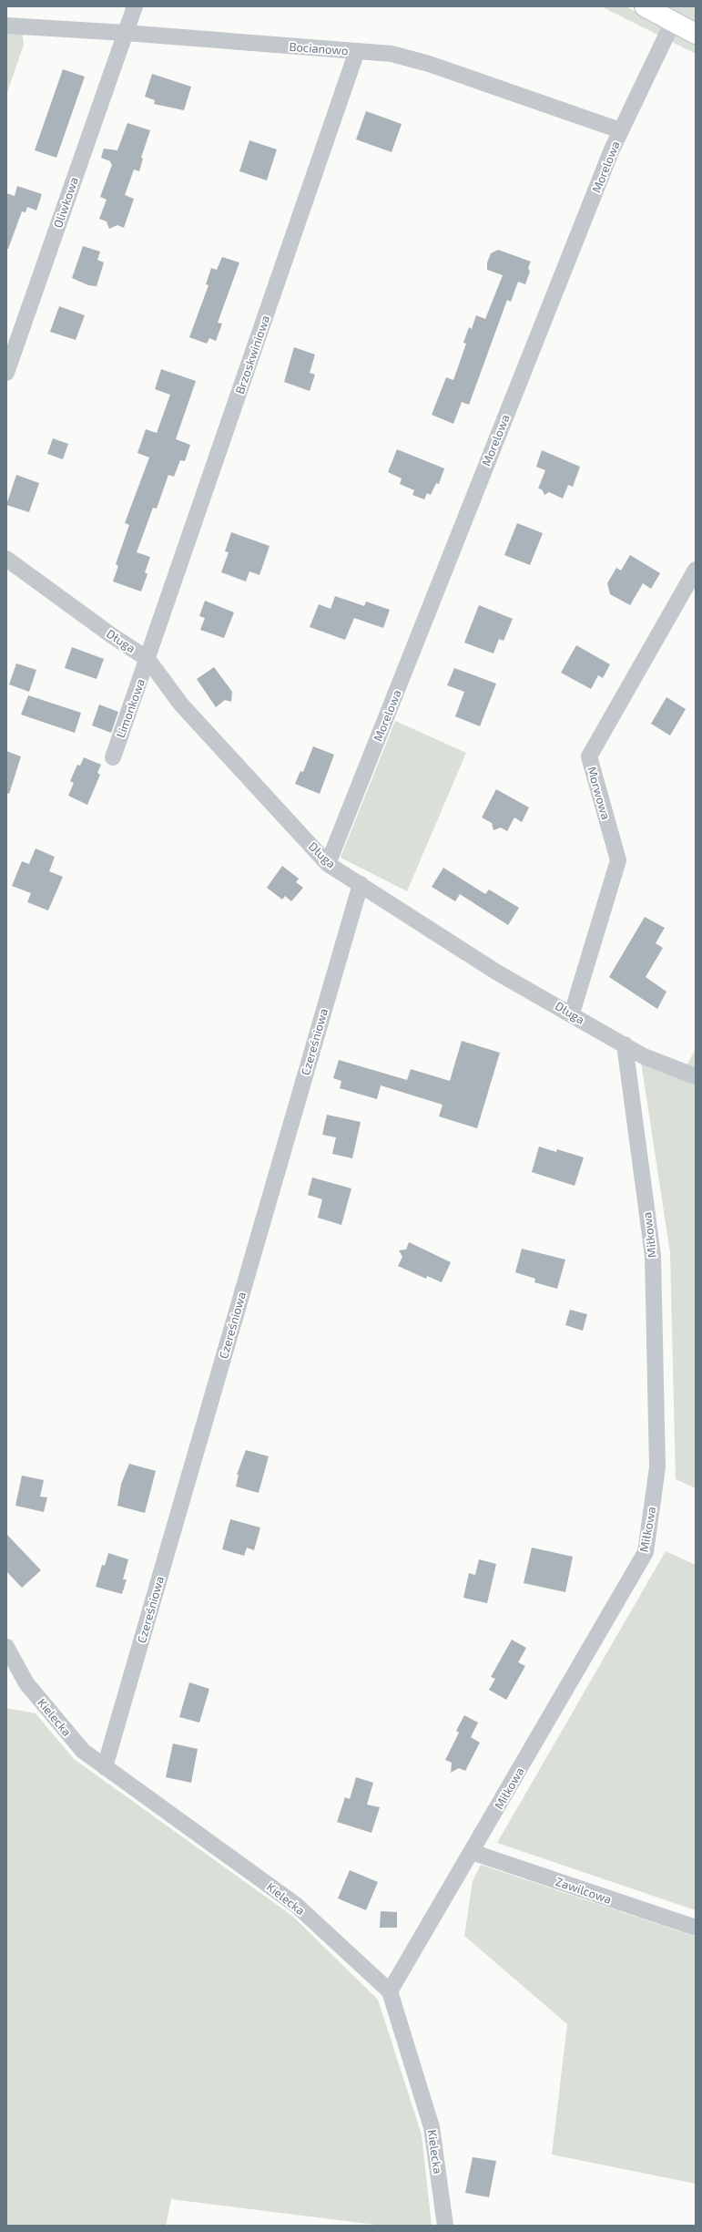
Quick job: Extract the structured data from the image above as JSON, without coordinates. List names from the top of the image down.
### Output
{
  "streets": {
    "street": [
      "Bocianowo",
      "Morelowa",
      "Oliwkowa",
      "Brzoskwiniowa",
      "Długa",
      "Limonkowa",
      "Morwowa",
      "Czereśniowa",
      "Miłkowa",
      "Kielecka",
      "Zawilcowa"
    ]
  },
  "crossings": [
    ["Bocianowo", "Morelowa"],
    ["Bocianowo", "Oliwkowa"],
    ["Bocianowo", "Brzoskwiniowa"],
    ["Morelowa", "Długa"],
    ["Brzoskwiniowa", "Długa"],
    ["Brzoskwiniowa", "Limonkowa"],
    ["Długa", "Limonkowa"],
    ["Długa", "Morwowa"],
    ["Długa", "Czereśniowa"],
    ["Długa", "Miłkowa"],
    ["Czereśniowa", "Kielecka"],
    ["Miłkowa", "Kielecka"],
    ["Miłkowa", "Zawilcowa"]
  ]
}
